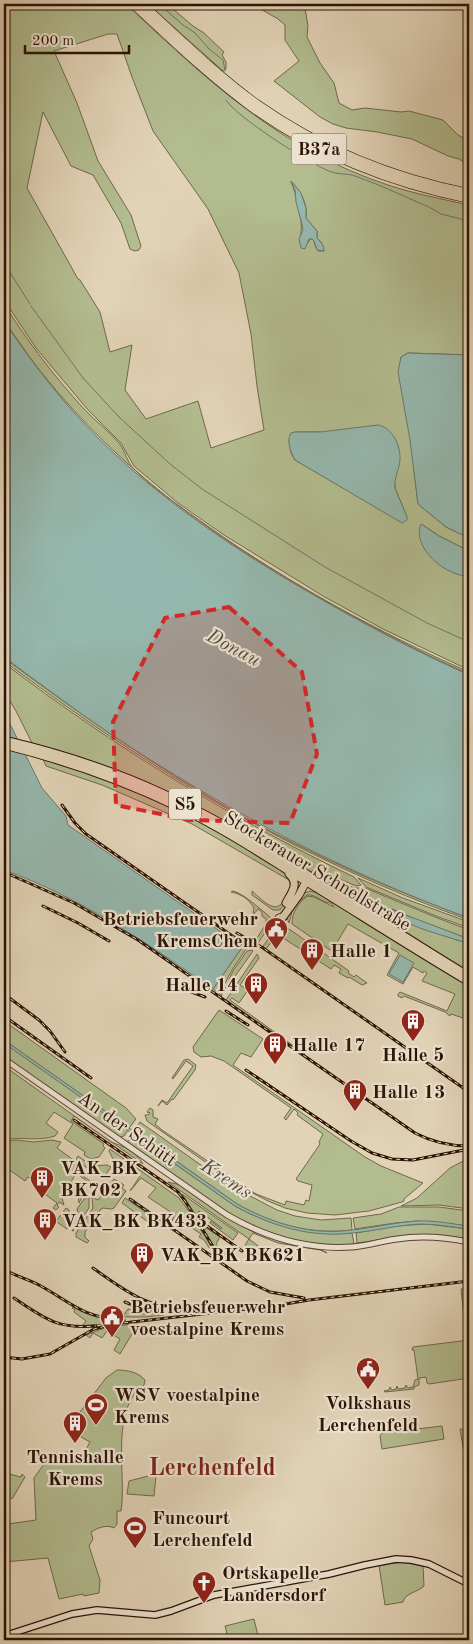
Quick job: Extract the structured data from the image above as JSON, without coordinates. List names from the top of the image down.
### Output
{
  "streets": {
    "highway": ["B37a", "S5", "Stockerauer Schnellstraße"],
    "street": ["An der Schütt"]
  },
  "districts": ["Lerchenfeld"],
  "water": ["Donau", "Krems"],
  "places": {
    "public building": ["Betriebsfeuerwehr KremsChem", "Betriebsfeuerwehr voestalpine Krems", "Volkshaus Lerchenfeld"],
    "building": [
      "Halle 1",
      "Halle 14",
      "Halle 5",
      "Halle 17",
      "Halle 13",
      "VAK_BK BK702",
      "VAK_BK BK433",
      "VAK_BK BK621",
      "Tennishalle Krems"
    ],
    "sports": ["WSV voestalpine Krems", "Funcourt Lerchenfeld"],
    "church": ["Ortskapelle Landersdorf"]
  },
  "scale_bar": "200 m"
}
